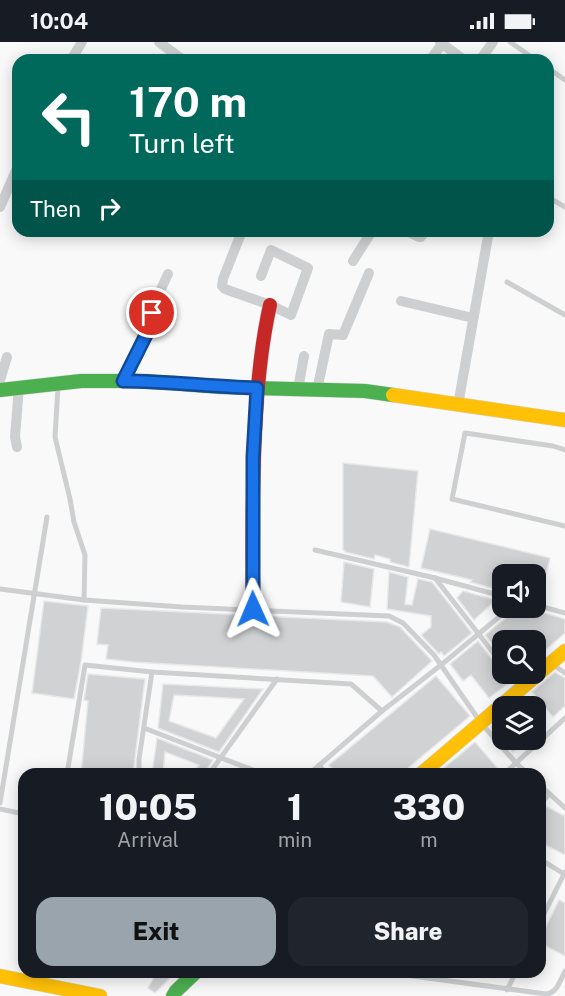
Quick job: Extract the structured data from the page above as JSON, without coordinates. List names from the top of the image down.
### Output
{
  "page": {
    "status": "10:04",
    "turn": ["170 m", "Turn left"],
    "then": "Then",
    "eta": [
      "10:05",
      "Arrival",
      "1",
      "min",
      "330",
      "m"
    ],
    "buttons": ["Exit", "Share"]
  }
}
